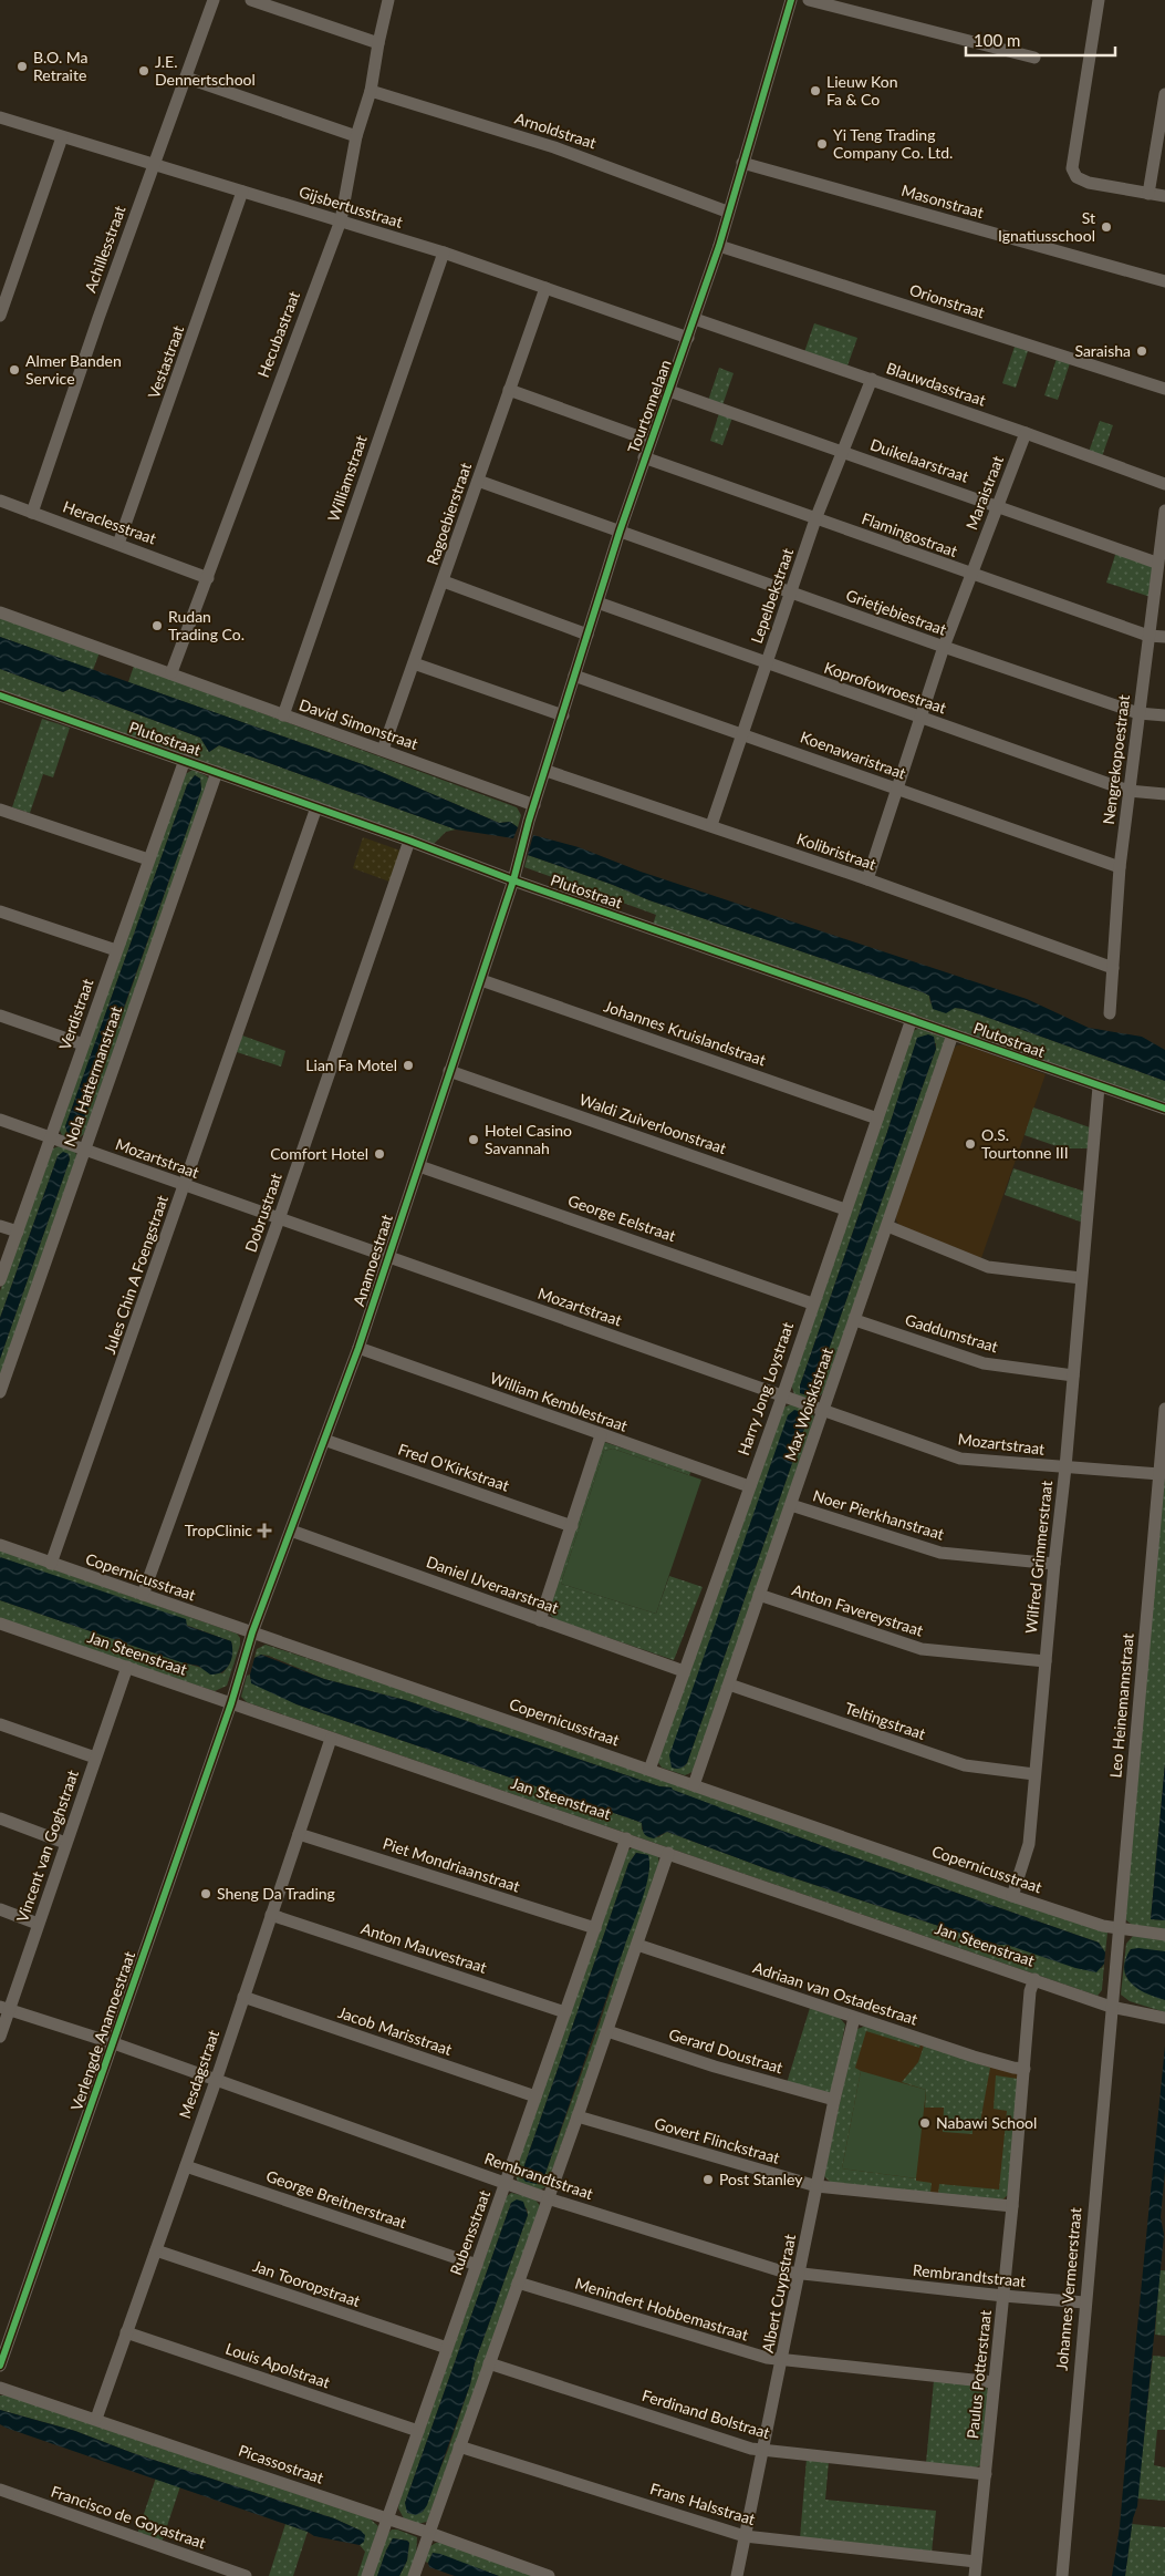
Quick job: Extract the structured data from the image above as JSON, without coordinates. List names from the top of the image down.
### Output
{
  "streets": {
    "street": [
      "Arnoldstraat",
      "Masonstraat",
      "Gijsbertusstraat",
      "Achillesstraat",
      "Orionstraat",
      "Hecubastraat",
      "Vestastraat",
      "Blauwdasstraat",
      "Tourtonnelaan",
      "Duikelaarstraat",
      "Williamstraat",
      "Maraistraat",
      "Ragoebierstraat",
      "Heraclesstraat",
      "Flamingostraat",
      "Lepelbekstraat",
      "Grietjebiestraat",
      "Koprofowroestraat",
      "David Simonstraat",
      "Plutostraat",
      "Koenawaristraat",
      "Nengrekopoestraat",
      "Kolibristraat",
      "Verdistraat",
      "Johannes Kruislandstraat",
      "Nola Hattermanstraat",
      "Waldi Zuiverloonstraat",
      "Mozartstraat",
      "Dobrustraat",
      "George Eelstraat",
      "Anamoestraat",
      "Jules Chin A Foengstraat",
      "Gaddumstraat",
      "Harry Jong Loystraat",
      "William Kemblestraat",
      "Max Woiskistraat",
      "Fred O'Kirkstraat",
      "Noer Pierkhanstraat",
      "Wilfred Grimmerstraat",
      "Copernicusstraat",
      "Daniel IJveraarstraat",
      "Anton Favereystraat",
      "Jan Steenstraat",
      "Leo Heinemannstraat",
      "Teltingstraat",
      "Vincent van Goghstraat",
      "Piet Mondriaanstraat",
      "Anton Mauvestraat",
      "Adriaan van Ostadestraat",
      "Verlengde Anamoestraat",
      "Jacob Marisstraat",
      "Gerard Doustraat",
      "Mesdagstraat",
      "Govert Flinckstraat",
      "Rembrandtstraat",
      "George Breitnerstraat",
      "Rubensstraat",
      "Jan Tooropstraat",
      "Johannes Vermeerstraat",
      "Albert Cuypstraat",
      "Menindert Hobbemastraat",
      "Louis Apolstraat",
      "Paulus Potterstraat",
      "Ferdinand Bolstraat",
      "Picassostraat",
      "Frans Halsstraat",
      "Francisco de Goyastraat"
    ]
  },
  "crossings": [
    ["Arnoldstraat", "Hecubastraat"],
    ["Arnoldstraat", "Tourtonnelaan"],
    ["Masonstraat", "Tourtonnelaan"],
    ["Gijsbertusstraat", "Achillesstraat"],
    ["Gijsbertusstraat", "Hecubastraat"],
    ["Gijsbertusstraat", "Vestastraat"],
    ["Gijsbertusstraat", "Tourtonnelaan"],
    ["Gijsbertusstraat", "Williamstraat"],
    ["Gijsbertusstraat", "Ragoebierstraat"],
    ["Achillesstraat", "Heraclesstraat"],
    ["Orionstraat", "Tourtonnelaan"],
    ["Hecubastraat", "Heraclesstraat"],
    ["Hecubastraat", "David Simonstraat"],
    ["Vestastraat", "Heraclesstraat"],
    ["Blauwdasstraat", "Tourtonnelaan"],
    ["Blauwdasstraat", "Maraistraat"],
    ["Blauwdasstraat", "Lepelbekstraat"],
    ["Tourtonnelaan", "Duikelaarstraat"],
    ["Tourtonnelaan", "Flamingostraat"],
    ["Tourtonnelaan", "Grietjebiestraat"],
    ["Tourtonnelaan", "Koprofowroestraat"],
    ["Tourtonnelaan", "David Simonstraat"],
    ["Tourtonnelaan", "Koenawaristraat"],
    ["Tourtonnelaan", "Kolibristraat"],
    ["Tourtonnelaan", "Anamoestraat"],
    ["Duikelaarstraat", "Maraistraat"],
    ["Duikelaarstraat", "Lepelbekstraat"],
    ["Duikelaarstraat", "Nengrekopoestraat"],
    ["Williamstraat", "David Simonstraat"],
    ["Maraistraat", "Flamingostraat"],
    ["Maraistraat", "Grietjebiestraat"],
    ["Maraistraat", "Koprofowroestraat"],
    ["Maraistraat", "Koenawaristraat"],
    ["Maraistraat", "Kolibristraat"],
    ["Ragoebierstraat", "Grietjebiestraat"],
    ["Ragoebierstraat", "David Simonstraat"],
    ["Flamingostraat", "Lepelbekstraat"],
    ["Flamingostraat", "Nengrekopoestraat"],
    ["Lepelbekstraat", "Grietjebiestraat"],
    ["Lepelbekstraat", "Koprofowroestraat"],
    ["Lepelbekstraat", "Koenawaristraat"],
    ["Lepelbekstraat", "Kolibristraat"],
    ["Grietjebiestraat", "Nengrekopoestraat"],
    ["Koprofowroestraat", "Nengrekopoestraat"],
    ["Plutostraat", "Verdistraat"],
    ["Plutostraat", "Nola Hattermanstraat"],
    ["Plutostraat", "Dobrustraat"],
    ["Plutostraat", "Anamoestraat"],
    ["Plutostraat", "Jules Chin A Foengstraat"],
    ["Plutostraat", "Harry Jong Loystraat"],
    ["Plutostraat", "Max Woiskistraat"],
    ["Plutostraat", "Wilfred Grimmerstraat"],
    ["Koenawaristraat", "Nengrekopoestraat"],
    ["Nengrekopoestraat", "Kolibristraat"],
    ["Verdistraat", "Mozartstraat"],
    ["Johannes Kruislandstraat", "Anamoestraat"],
    ["Johannes Kruislandstraat", "Harry Jong Loystraat"],
    ["Nola Hattermanstraat", "Mozartstraat"],
    ["Waldi Zuiverloonstraat", "Anamoestraat"],
    ["Waldi Zuiverloonstraat", "Harry Jong Loystraat"],
    ["Mozartstraat", "Dobrustraat"],
    ["Mozartstraat", "Anamoestraat"],
    ["Mozartstraat", "Jules Chin A Foengstraat"],
    ["Mozartstraat", "Harry Jong Loystraat"],
    ["Mozartstraat", "Max Woiskistraat"],
    ["Mozartstraat", "Wilfred Grimmerstraat"],
    ["Mozartstraat", "Leo Heinemannstraat"],
    ["Dobrustraat", "Copernicusstraat"],
    ["George Eelstraat", "Anamoestraat"],
    ["George Eelstraat", "Harry Jong Loystraat"],
    ["Anamoestraat", "William Kemblestraat"],
    ["Anamoestraat", "Fred O'Kirkstraat"],
    ["Anamoestraat", "Copernicusstraat"],
    ["Anamoestraat", "Daniel IJveraarstraat"],
    ["Anamoestraat", "Jan Steenstraat"],
    ["Anamoestraat", "Verlengde Anamoestraat"],
    ["Jules Chin A Foengstraat", "Copernicusstraat"],
    ["Gaddumstraat", "Max Woiskistraat"],
    ["Gaddumstraat", "Wilfred Grimmerstraat"],
    ["Harry Jong Loystraat", "William Kemblestraat"],
    ["Harry Jong Loystraat", "Copernicusstraat"],
    ["Harry Jong Loystraat", "Daniel IJveraarstraat"],
    ["Max Woiskistraat", "Noer Pierkhanstraat"],
    ["Max Woiskistraat", "Copernicusstraat"],
    ["Max Woiskistraat", "Anton Favereystraat"],
    ["Max Woiskistraat", "Teltingstraat"],
    ["Noer Pierkhanstraat", "Wilfred Grimmerstraat"],
    ["Wilfred Grimmerstraat", "Copernicusstraat"],
    ["Wilfred Grimmerstraat", "Anton Favereystraat"],
    ["Wilfred Grimmerstraat", "Teltingstraat"],
    ["Copernicusstraat", "Leo Heinemannstraat"],
    ["Jan Steenstraat", "Leo Heinemannstraat"],
    ["Jan Steenstraat", "Vincent van Goghstraat"],
    ["Jan Steenstraat", "Verlengde Anamoestraat"],
    ["Jan Steenstraat", "Mesdagstraat"],
    ["Jan Steenstraat", "Rubensstraat"],
    ["Jan Steenstraat", "Johannes Vermeerstraat"],
    ["Jan Steenstraat", "Paulus Potterstraat"],
    ["Leo Heinemannstraat", "Johannes Vermeerstraat"],
    ["Vincent van Goghstraat", "Rembrandtstraat"],
    ["Piet Mondriaanstraat", "Mesdagstraat"],
    ["Piet Mondriaanstraat", "Rubensstraat"],
    ["Anton Mauvestraat", "Mesdagstraat"],
    ["Anton Mauvestraat", "Rubensstraat"],
    ["Adriaan van Ostadestraat", "Albert Cuypstraat"],
    ["Adriaan van Ostadestraat", "Paulus Potterstraat"],
    ["Verlengde Anamoestraat", "Rembrandtstraat"],
    ["Jacob Marisstraat", "Mesdagstraat"],
    ["Jacob Marisstraat", "Rubensstraat"],
    ["Gerard Doustraat", "Albert Cuypstraat"],
    ["Mesdagstraat", "Rembrandtstraat"],
    ["Mesdagstraat", "George Breitnerstraat"],
    ["Mesdagstraat", "Jan Tooropstraat"],
    ["Mesdagstraat", "Louis Apolstraat"],
    ["Mesdagstraat", "Picassostraat"],
    ["Govert Flinckstraat", "Albert Cuypstraat"],
    ["Govert Flinckstraat", "Paulus Potterstraat"],
    ["Rembrandtstraat", "Rubensstraat"],
    ["Rembrandtstraat", "Johannes Vermeerstraat"],
    ["Rembrandtstraat", "Albert Cuypstraat"],
    ["Rembrandtstraat", "Paulus Potterstraat"],
    ["George Breitnerstraat", "Rubensstraat"],
    ["Rubensstraat", "Jan Tooropstraat"],
    ["Rubensstraat", "Louis Apolstraat"],
    ["Rubensstraat", "Picassostraat"],
    ["Albert Cuypstraat", "Menindert Hobbemastraat"],
    ["Albert Cuypstraat", "Ferdinand Bolstraat"],
    ["Albert Cuypstraat", "Frans Halsstraat"],
    ["Menindert Hobbemastraat", "Paulus Potterstraat"],
    ["Paulus Potterstraat", "Ferdinand Bolstraat"],
    ["Paulus Potterstraat", "Frans Halsstraat"]
  ],
  "places": {
    "other": [
      "B.O. Ma Retraite",
      "J.E. Dennertschool",
      "Lieuw Kon Fa & Co",
      "Yi Teng Trading Company Co. Ltd.",
      "St Ignatiusschool",
      "Saraisha",
      "Almer Banden Service",
      "Rudan Trading Co.",
      "Lian Fa Motel",
      "Hotel Casino Savannah",
      "O.S. Tourtonne III",
      "Comfort Hotel",
      "Sheng Da Trading",
      "Nabawi School",
      "Post Stanley"
    ],
    "health": ["TropClinic"]
  },
  "scale_bar": "100 m"
}
